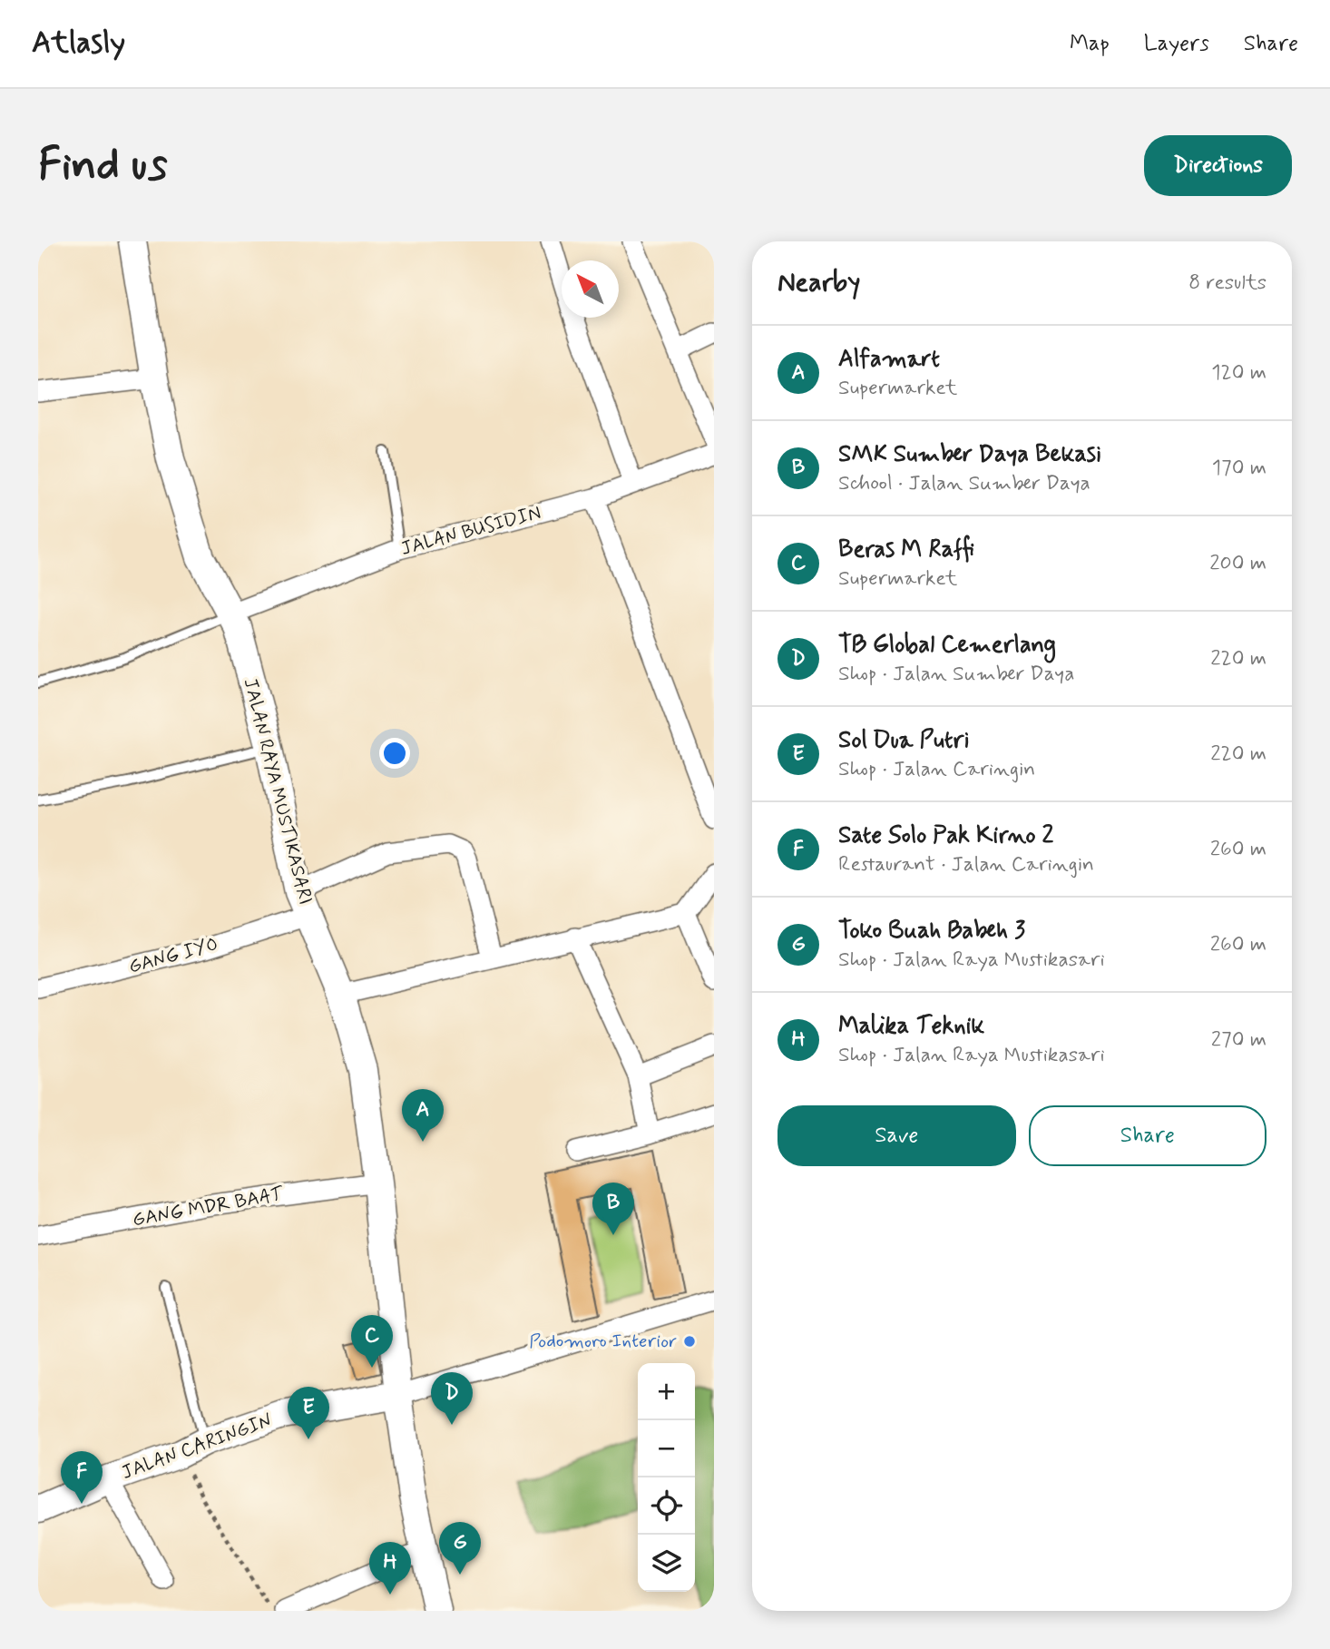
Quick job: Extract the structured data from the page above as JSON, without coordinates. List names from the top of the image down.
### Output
{
  "streets": {
    "main road": ["JALAN RAYA MUSTIKASARI", "JALAN CARINGIN"],
    "street": ["JALAN BUSIDIN", "GANG IYO", "GANG MDR BAAT"]
  },
  "crossings": [
    ["JALAN BUSIDIN", "JALAN RAYA MUSTIKASARI"],
    ["JALAN RAYA MUSTIKASARI", "GANG IYO"],
    ["JALAN RAYA MUSTIKASARI", "GANG MDR BAAT"],
    ["JALAN RAYA MUSTIKASARI", "JALAN CARINGIN"]
  ],
  "places": ["Podomoro Interior"],
  "north": "top left",
  "page": {
    "header": "Atlasly",
    "nav": ["Map", "Layers", "Share"],
    "buttons": [
      "Directions",
      ["Save", "Share"]
    ],
    "title": "Find us",
    "heading": ["Nearby", "8 results"],
    "list": [
      {
        "mark": "A",
        "name": "Alfamart",
        "note": "Supermarket",
        "value": "120 m"
      },
      {
        "mark": "B",
        "name": "SMK Sumber Daya Bekasi",
        "note": "School · Jalan Sumber Daya",
        "value": "170 m"
      },
      {
        "mark": "C",
        "name": "Beras M Raffi",
        "note": "Supermarket",
        "value": "200 m"
      },
      {
        "mark": "D",
        "name": "TB Global Cemerlang",
        "note": "Shop · Jalan Sumber Daya",
        "value": "220 m"
      },
      {
        "mark": "E",
        "name": "Sol Dua Putri",
        "note": "Shop · Jalan Caringin",
        "value": "220 m"
      },
      {
        "mark": "F",
        "name": "Sate Solo Pak Kirno 2",
        "note": "Restaurant · Jalan Caringin",
        "value": "260 m"
      },
      {
        "mark": "G",
        "name": "Toko Buah Babeh 3",
        "note": "Shop · Jalan Raya Mustikasari",
        "value": "260 m"
      },
      {
        "mark": "H",
        "name": "Malika Teknik",
        "note": "Shop · Jalan Raya Mustikasari",
        "value": "270 m"
      }
    ],
    "pins": [
      "A",
      "B",
      "C",
      "D",
      "E",
      "F",
      "G",
      "H"
    ],
    "map_buttons": ["+", "−"]
  }
}
